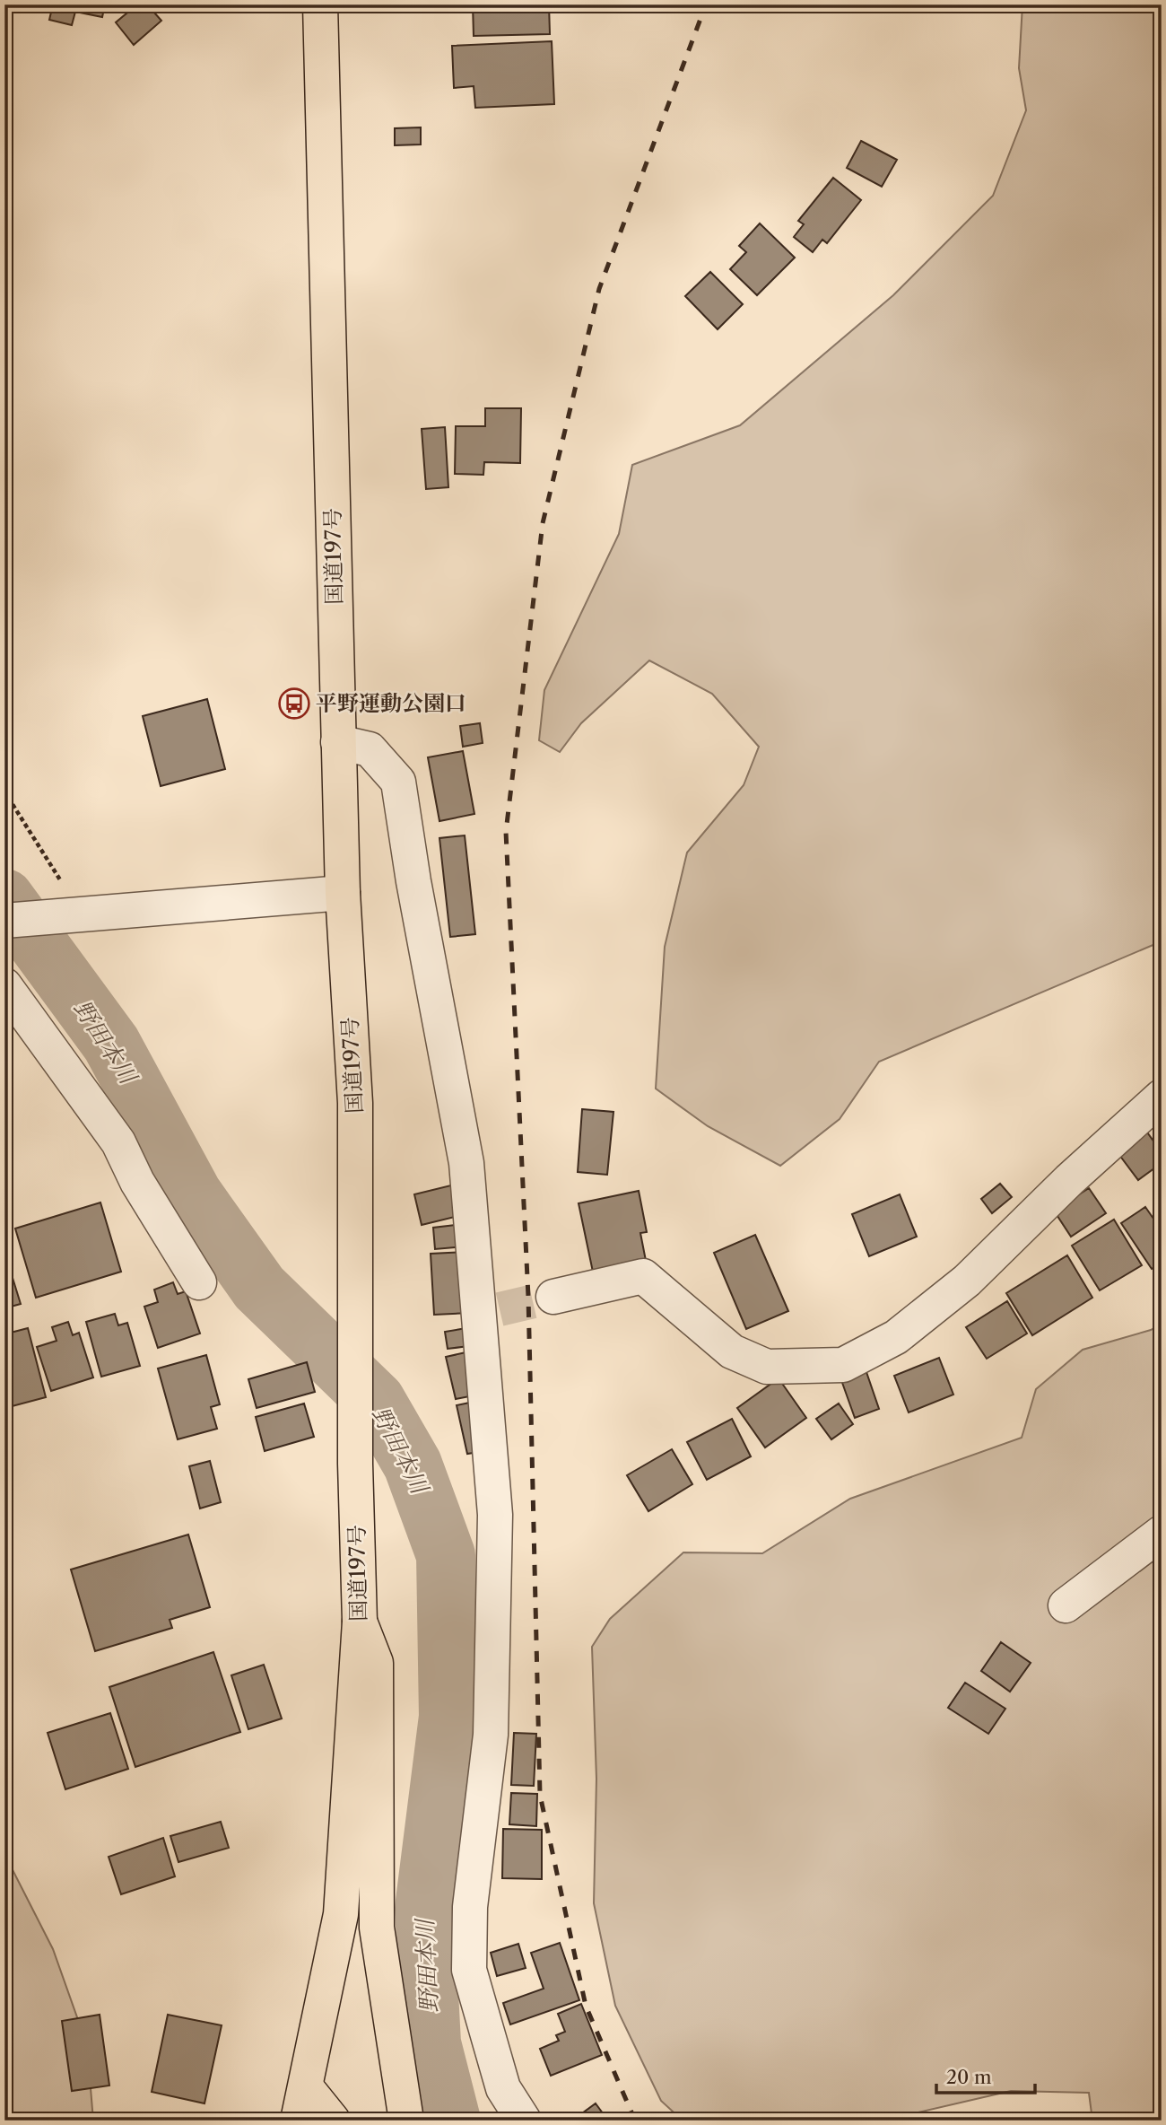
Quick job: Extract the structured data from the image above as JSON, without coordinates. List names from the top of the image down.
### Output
{
  "streets": {
    "main road": ["国道197号"]
  },
  "water": ["野田本川"],
  "places": {
    "bus stop": ["平野運動公園口"]
  },
  "scale_bar": "20 m"
}
